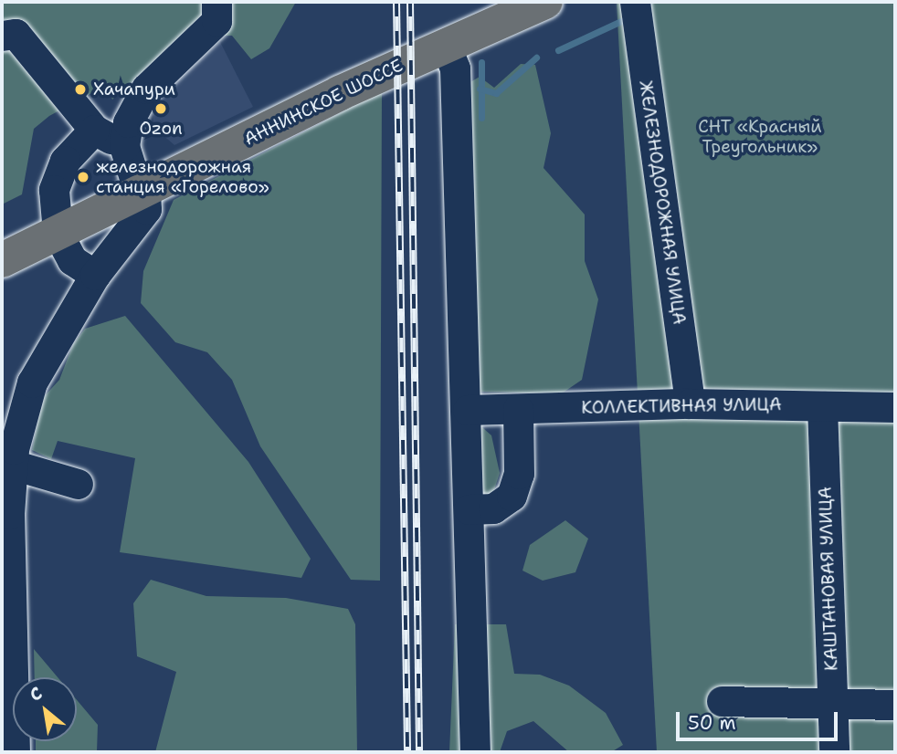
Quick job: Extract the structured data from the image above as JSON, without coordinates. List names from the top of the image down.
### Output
{
  "streets": {
    "main road": ["АННИНСКОЕ ШОССЕ"],
    "street": ["ЖЕЛЕЗНОДОРОЖНАЯ УЛИЦА", "КОЛЛЕКТИВНАЯ УЛИЦА", "КАШТАНОВАЯ УЛИЦА"]
  },
  "crossings": [
    ["ЖЕЛЕЗНОДОРОЖНАЯ УЛИЦА", "КОЛЛЕКТИВНАЯ УЛИЦА"],
    ["КОЛЛЕКТИВНАЯ УЛИЦА", "КАШТАНОВАЯ УЛИЦА"]
  ],
  "parks": ["СНТ «Красный Треугольник»"],
  "places": ["Хачапури", "Ozon", "железнодорожная станция «Горелово»"],
  "scale_bar": "50 m",
  "north": "top left"
}
